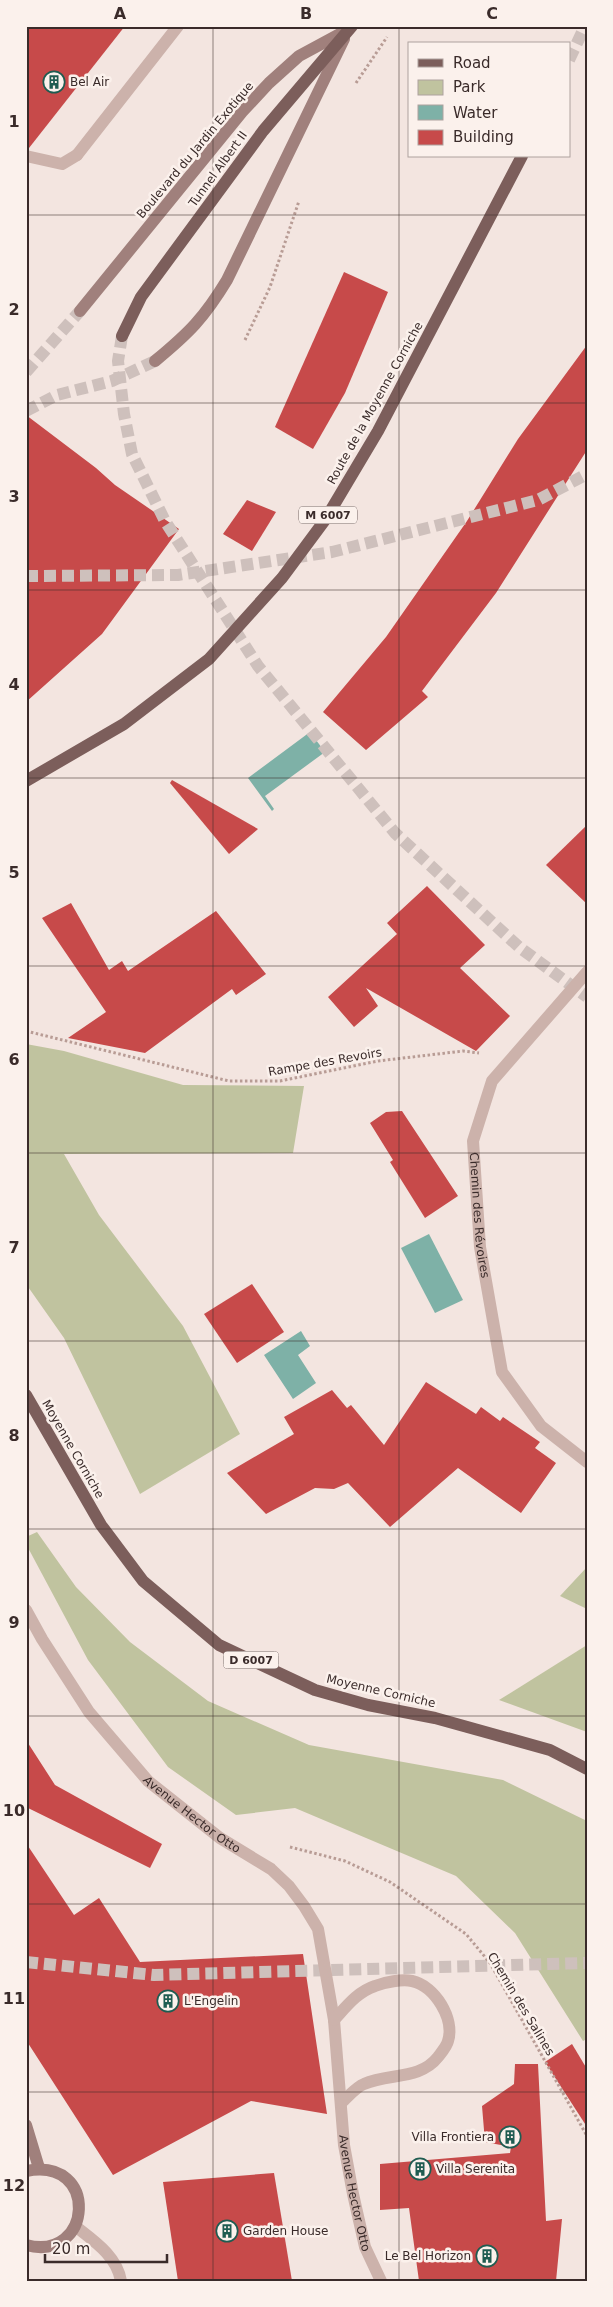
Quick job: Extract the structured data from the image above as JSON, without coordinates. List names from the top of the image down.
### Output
{
  "streets": {
    "main road": [
      "Boulevard du Jardin Exotique",
      "Tunnel Albert II",
      "Route de la Moyenne Corniche",
      "M 6007",
      "Moyenne Corniche",
      "D 6007"
    ],
    "street": ["Chemin des Révoires", "Avenue Hector Otto"],
    "path": ["Rampe des Revoirs", "Chemin des Salines"]
  },
  "crossings": [
    ["Boulevard du Jardin Exotique", "Tunnel Albert II"],
    ["Rampe des Revoirs", "Chemin des Révoires"]
  ],
  "places": {
    "building": [
      "Bel Air",
      "L'Engelin",
      "Villa Frontiera",
      "Villa Serenita",
      "Garden House",
      "Le Bel Horizon"
    ]
  },
  "legend": [
    "Road",
    "Park",
    "Water",
    "Building"
  ],
  "scale_bar": "20 m",
  "grid": {
    "columns": ["A", "B", "C"],
    "rows": [
      "1",
      "2",
      "3",
      "4",
      "5",
      "6",
      "7",
      "8",
      "9",
      "10",
      "11",
      "12"
    ]
  }
}
